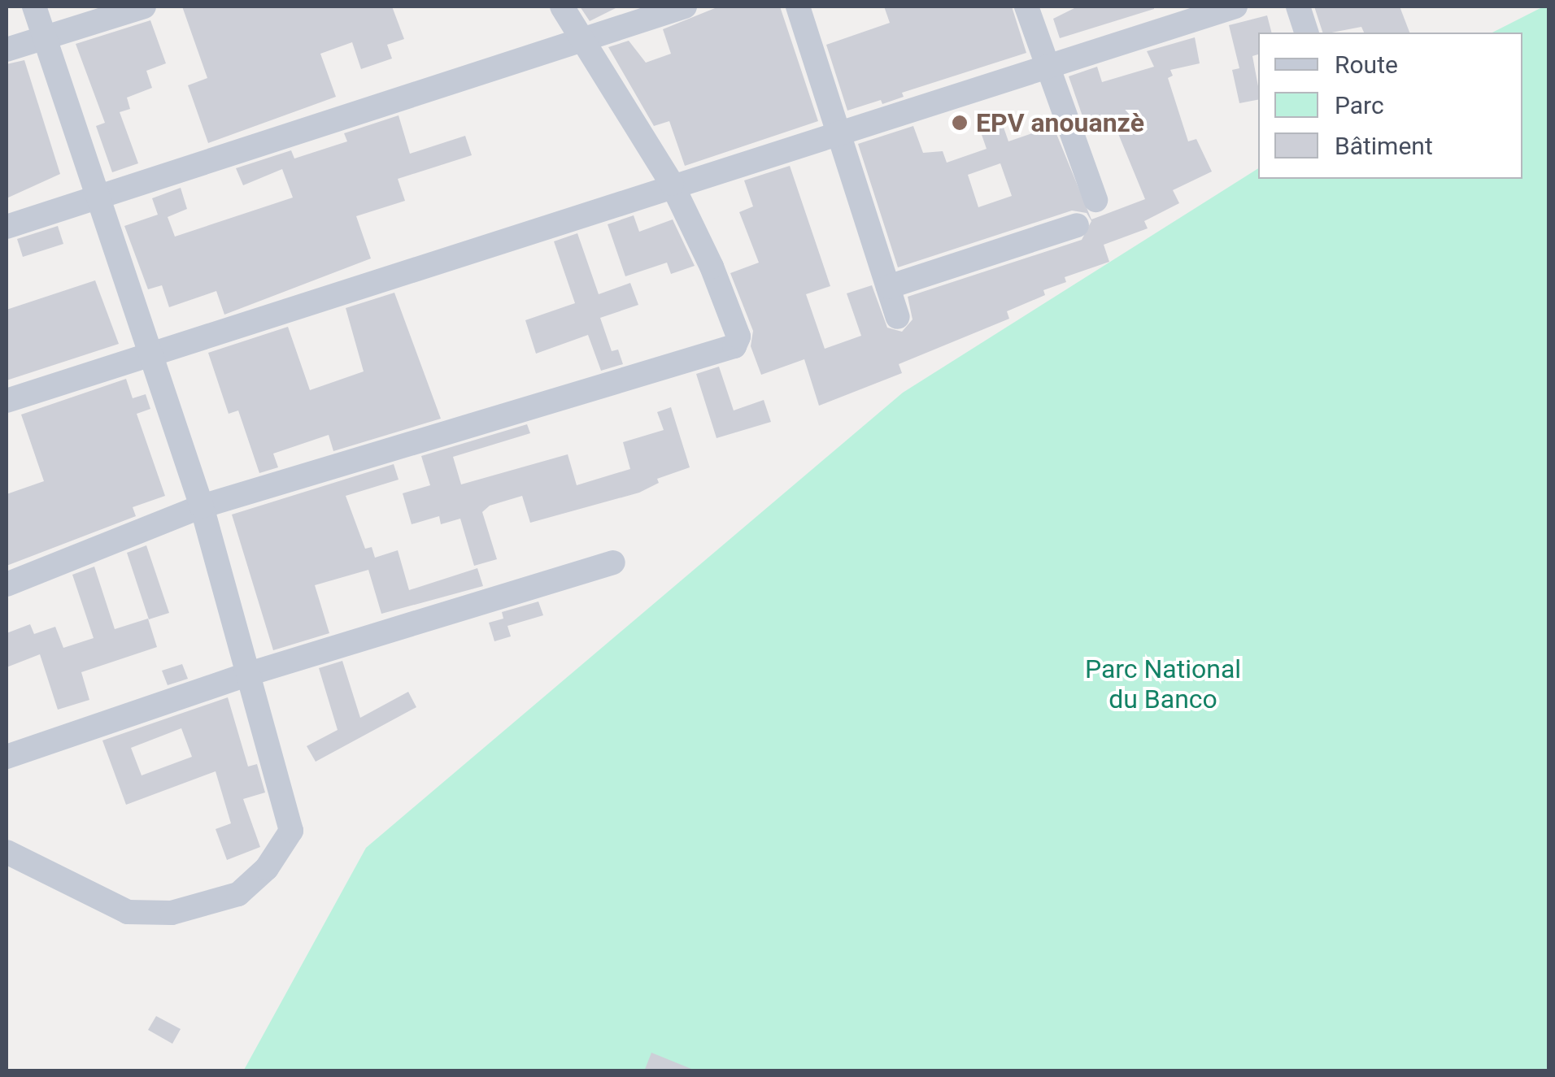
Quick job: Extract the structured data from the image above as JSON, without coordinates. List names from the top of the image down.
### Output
{
  "parks": ["Parc National du Banco"],
  "places": ["EPV anouanzè"],
  "legend": ["Route", "Parc", "Bâtiment"]
}
